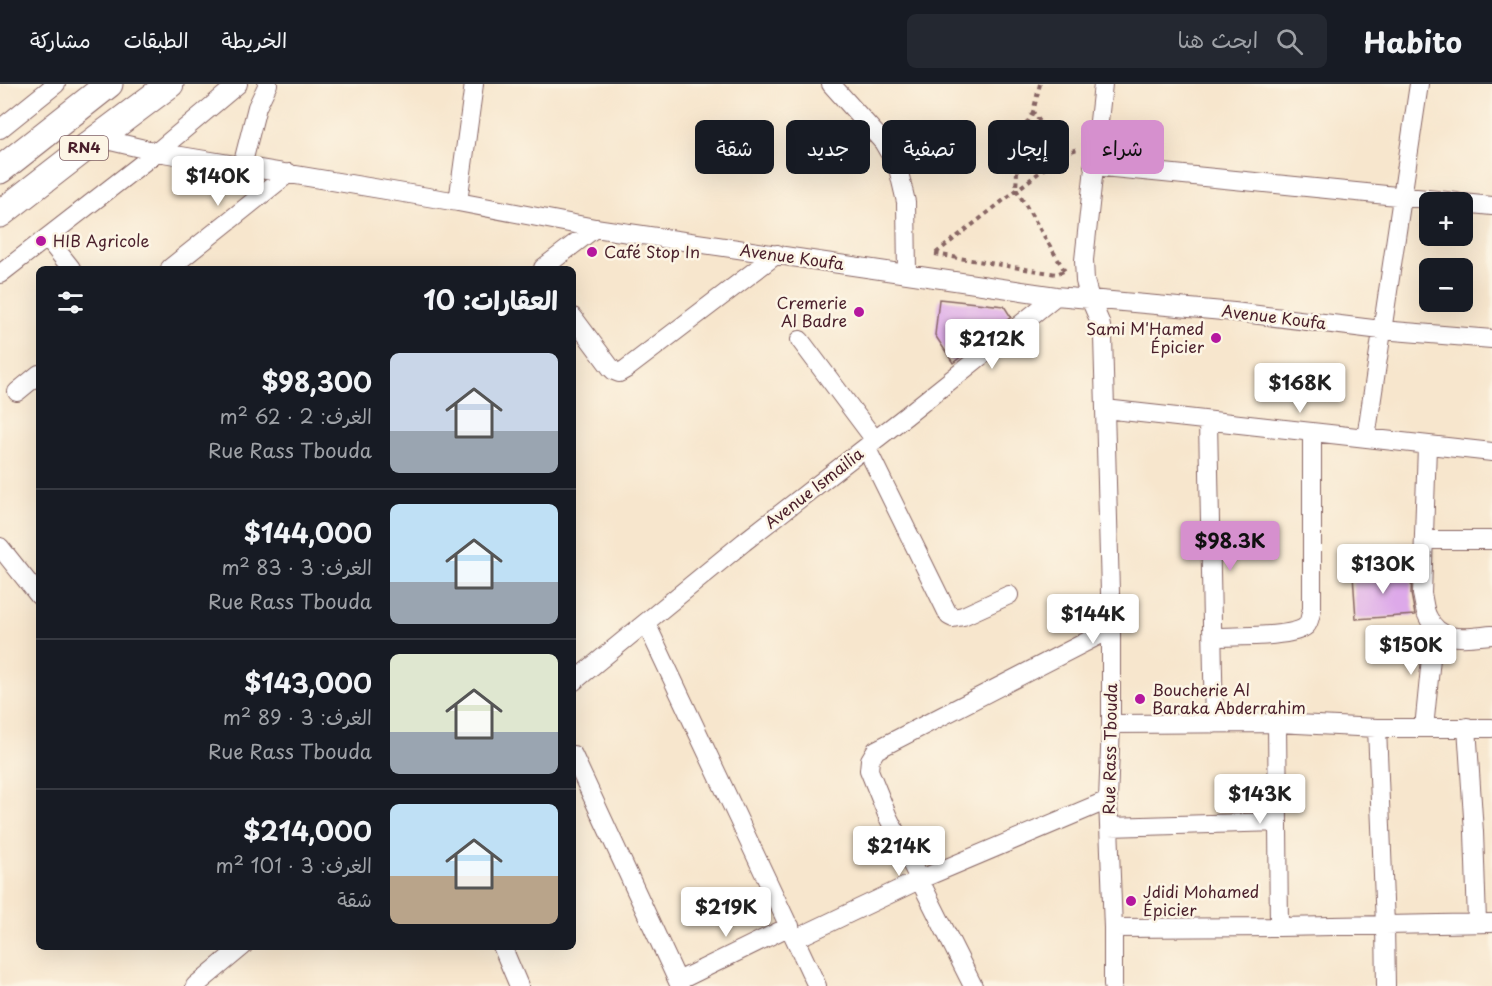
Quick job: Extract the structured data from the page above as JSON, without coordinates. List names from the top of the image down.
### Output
{
  "streets": {
    "main road": ["RN4"],
    "street": ["Avenue Koufa", "Avenue Ismailia", "Rue Rass Tbouda"]
  },
  "crossings": [
    ["RN4", "Avenue Koufa"],
    ["Avenue Koufa", "Avenue Ismailia"],
    ["Avenue Koufa", "Rue Rass Tbouda"]
  ],
  "places": [
    "HIB Agricole",
    "Café Stop In",
    "Cremerie Al Badre",
    "Sami M'Hamed Épicier",
    "Boucherie Al Baraka Abderrahim",
    "Jdidi Mohamed Épicier"
  ],
  "page": {
    "header": "Habito",
    "search": "ابحث هنا",
    "nav": ["الخريطة", "الطبقات", "مشاركة"],
    "chip": [
      "شراء",
      "إيجار",
      "تصفية",
      "جديد",
      "شقة"
    ],
    "price": [
      "$140K",
      "$212K",
      "$168K",
      "$98.3K",
      "$130K",
      "$144K",
      "$150K",
      "$143K",
      "$214K",
      "$219K"
    ],
    "map_buttons": ["+", "−"],
    "heading": "العقارات: 10",
    "list": [
      {
        "name": "$98,300",
        "note": "الغرف: 2 · 62 m² · Rue Rass Tbouda"
      },
      {
        "name": "$144,000",
        "note": "الغرف: 3 · 83 m² · Rue Rass Tbouda"
      },
      {
        "name": "$143,000",
        "note": "الغرف: 3 · 89 m² · Rue Rass Tbouda"
      },
      {
        "name": "$214,000",
        "note": "الغرف: 3 · 101 m² · شقة"
      }
    ]
  }
}
